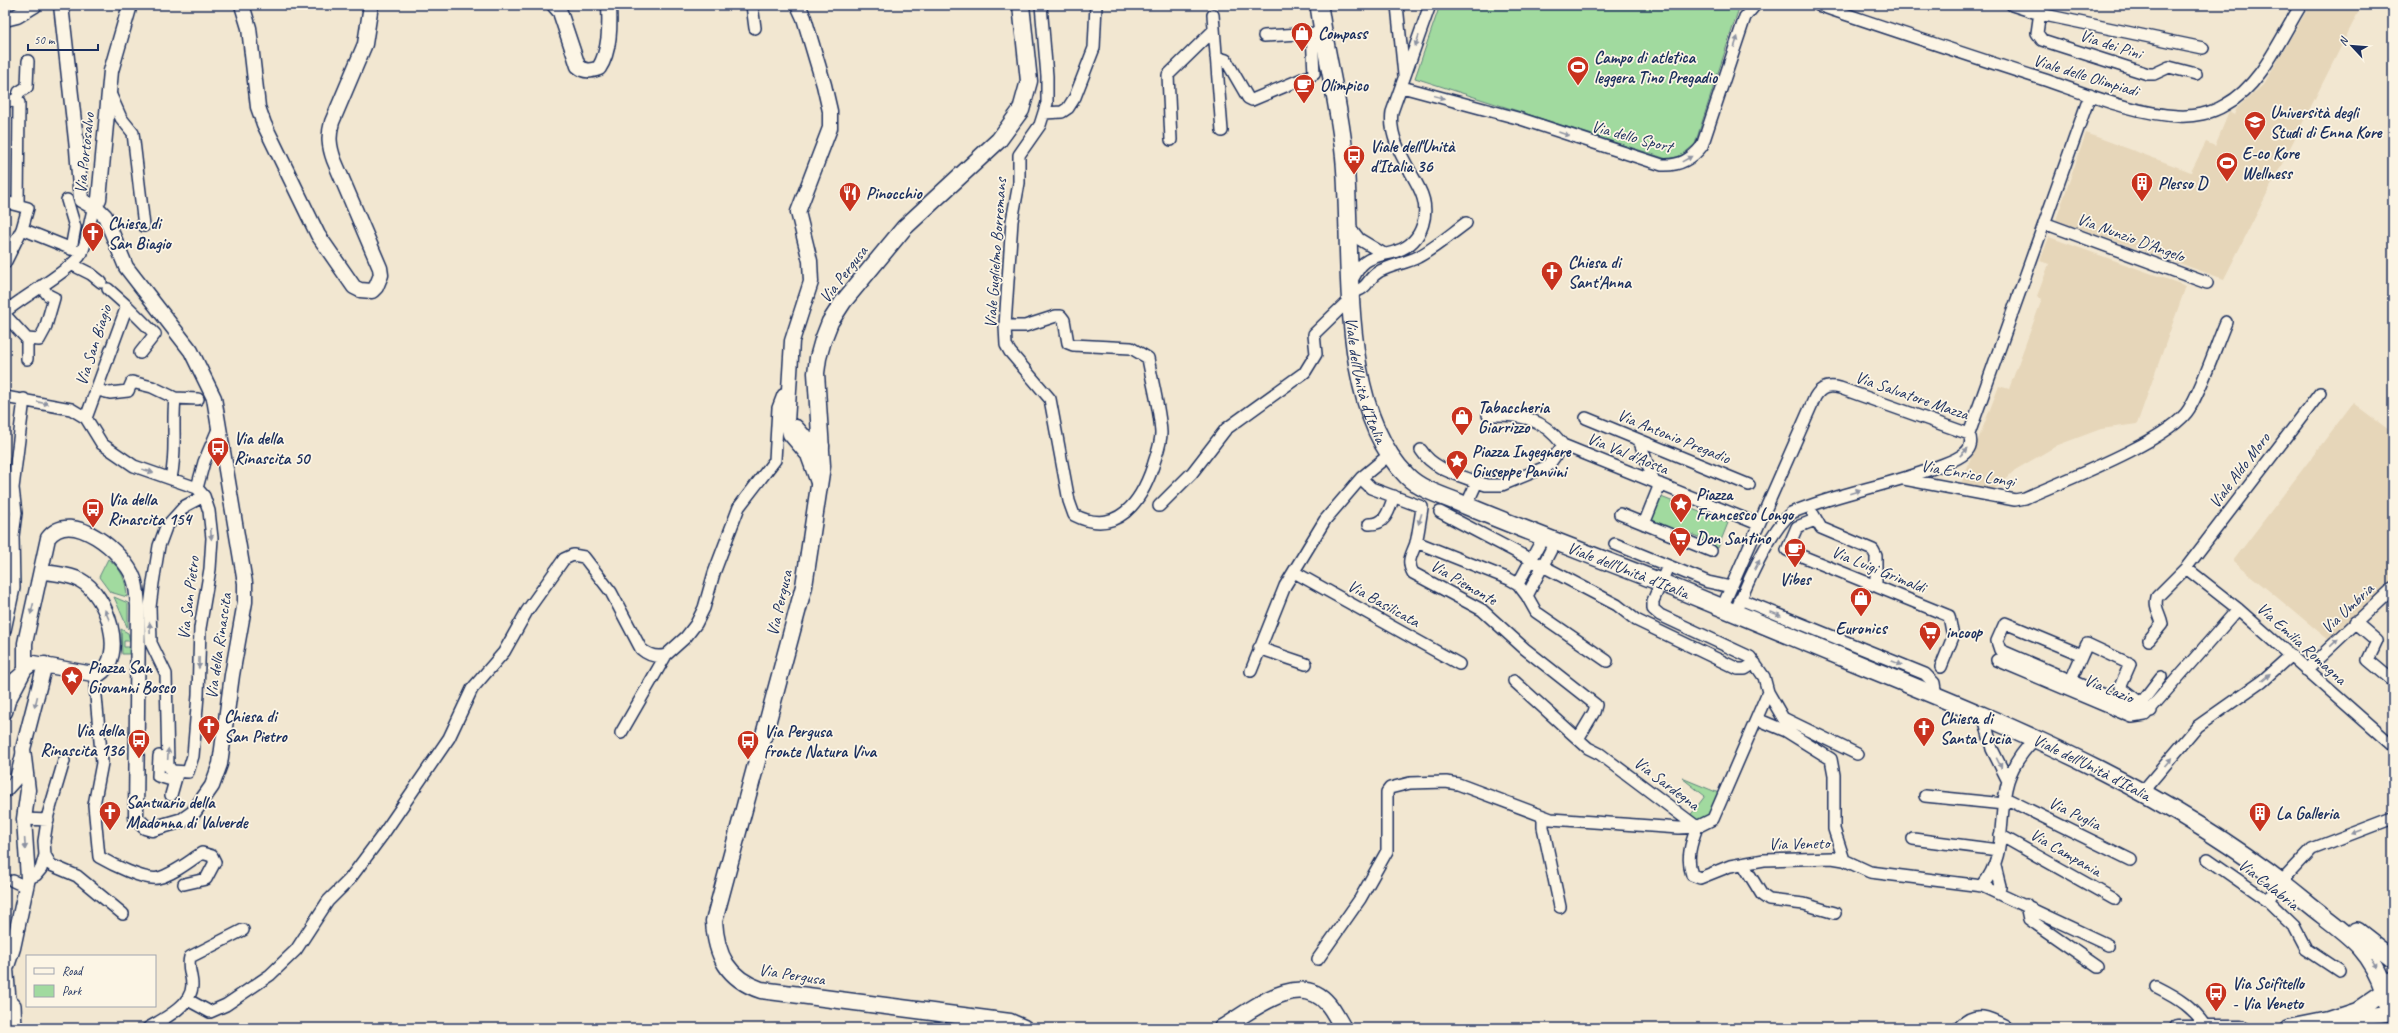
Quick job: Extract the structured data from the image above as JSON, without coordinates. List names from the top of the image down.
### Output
{
  "streets": {
    "main road": ["Via Pergusa", "Viale dell'Unità d'Italia"],
    "street": [
      "Via dei Pini",
      "Viale delle Olimpiadi",
      "Via dello Sport",
      "Via Portosalvo",
      "Via Nunzio D'Angelo",
      "Viale Guglielmo Borremans",
      "Via San Biagio",
      "Via Salvatore Mazza",
      "Via Antonio Pregadio",
      "Via Val d'Aosta",
      "Viale Aldo Moro",
      "Via Enrico Longi",
      "Via Luigi Grimaldi",
      "Via Piemonte",
      "Via San Pietro",
      "Via Basilicata",
      "Via Umbria",
      "Via Emilia Romagna",
      "Via della Rinascita",
      "Via Lazio",
      "Via Sardegna",
      "Via Puglia",
      "Via Veneto",
      "Via Campania",
      "Via Calabria"
    ]
  },
  "crossings": [
    ["Viale delle Olimpiadi", "Via Salvatore Mazza"],
    ["Via Portosalvo", "Via San Biagio"],
    ["Via Portosalvo", "Via della Rinascita"],
    ["Via Nunzio D'Angelo", "Via Salvatore Mazza"],
    ["Viale dell'Unità d'Italia", "Via Salvatore Mazza"],
    ["Viale dell'Unità d'Italia", "Via Enrico Longi"],
    ["Via Salvatore Mazza", "Via Val d'Aosta"],
    ["Via Salvatore Mazza", "Via Enrico Longi"],
    ["Viale Aldo Moro", "Via Emilia Romagna"],
    ["Via Piemonte", "Via Sardegna"],
    ["Via Umbria", "Via Emilia Romagna"],
    ["Via Emilia Romagna", "Via Lazio"],
    ["Via Sardegna", "Via Veneto"]
  ],
  "one_way": ["Via Umbria"],
  "places": {
    "shop": ["Compass", "Tabaccheria Giarrizzo", "Euronics"],
    "sports": ["Campo di atletica leggera Tino Pregadio", "E-co Kore Wellness"],
    "cafe": ["Olimpico", "Vibes"],
    "school or university": ["Università degli Studi di Enna Kore"],
    "bus stop": [
      "Viale dell'Unità d'Italia 36",
      "Via della Rinascita 50",
      "Via della Rinascita 154",
      "Via della Rinascita 136",
      "Via Pergusa fronte Natura Viva",
      "Via Scifitello - Via Veneto"
    ],
    "building": ["Plesso D", "La Galleria"],
    "restaurant": ["Pinocchio"],
    "church": [
      "Chiesa di San Biagio",
      "Chiesa di Sant'Anna",
      "Chiesa di San Pietro",
      "Chiesa di Santa Lucia",
      "Santuario della Madonna di Valverde"
    ],
    "place": ["Piazza Ingegnere Giuseppe Panvini", "Piazza Francesco Longo", "Piazza San Giovanni Bosco"],
    "supermarket": ["Don Santino", "incoop"]
  },
  "legend": ["Road", "Park"],
  "scale_bar": "50 m",
  "north": "top left"
}
